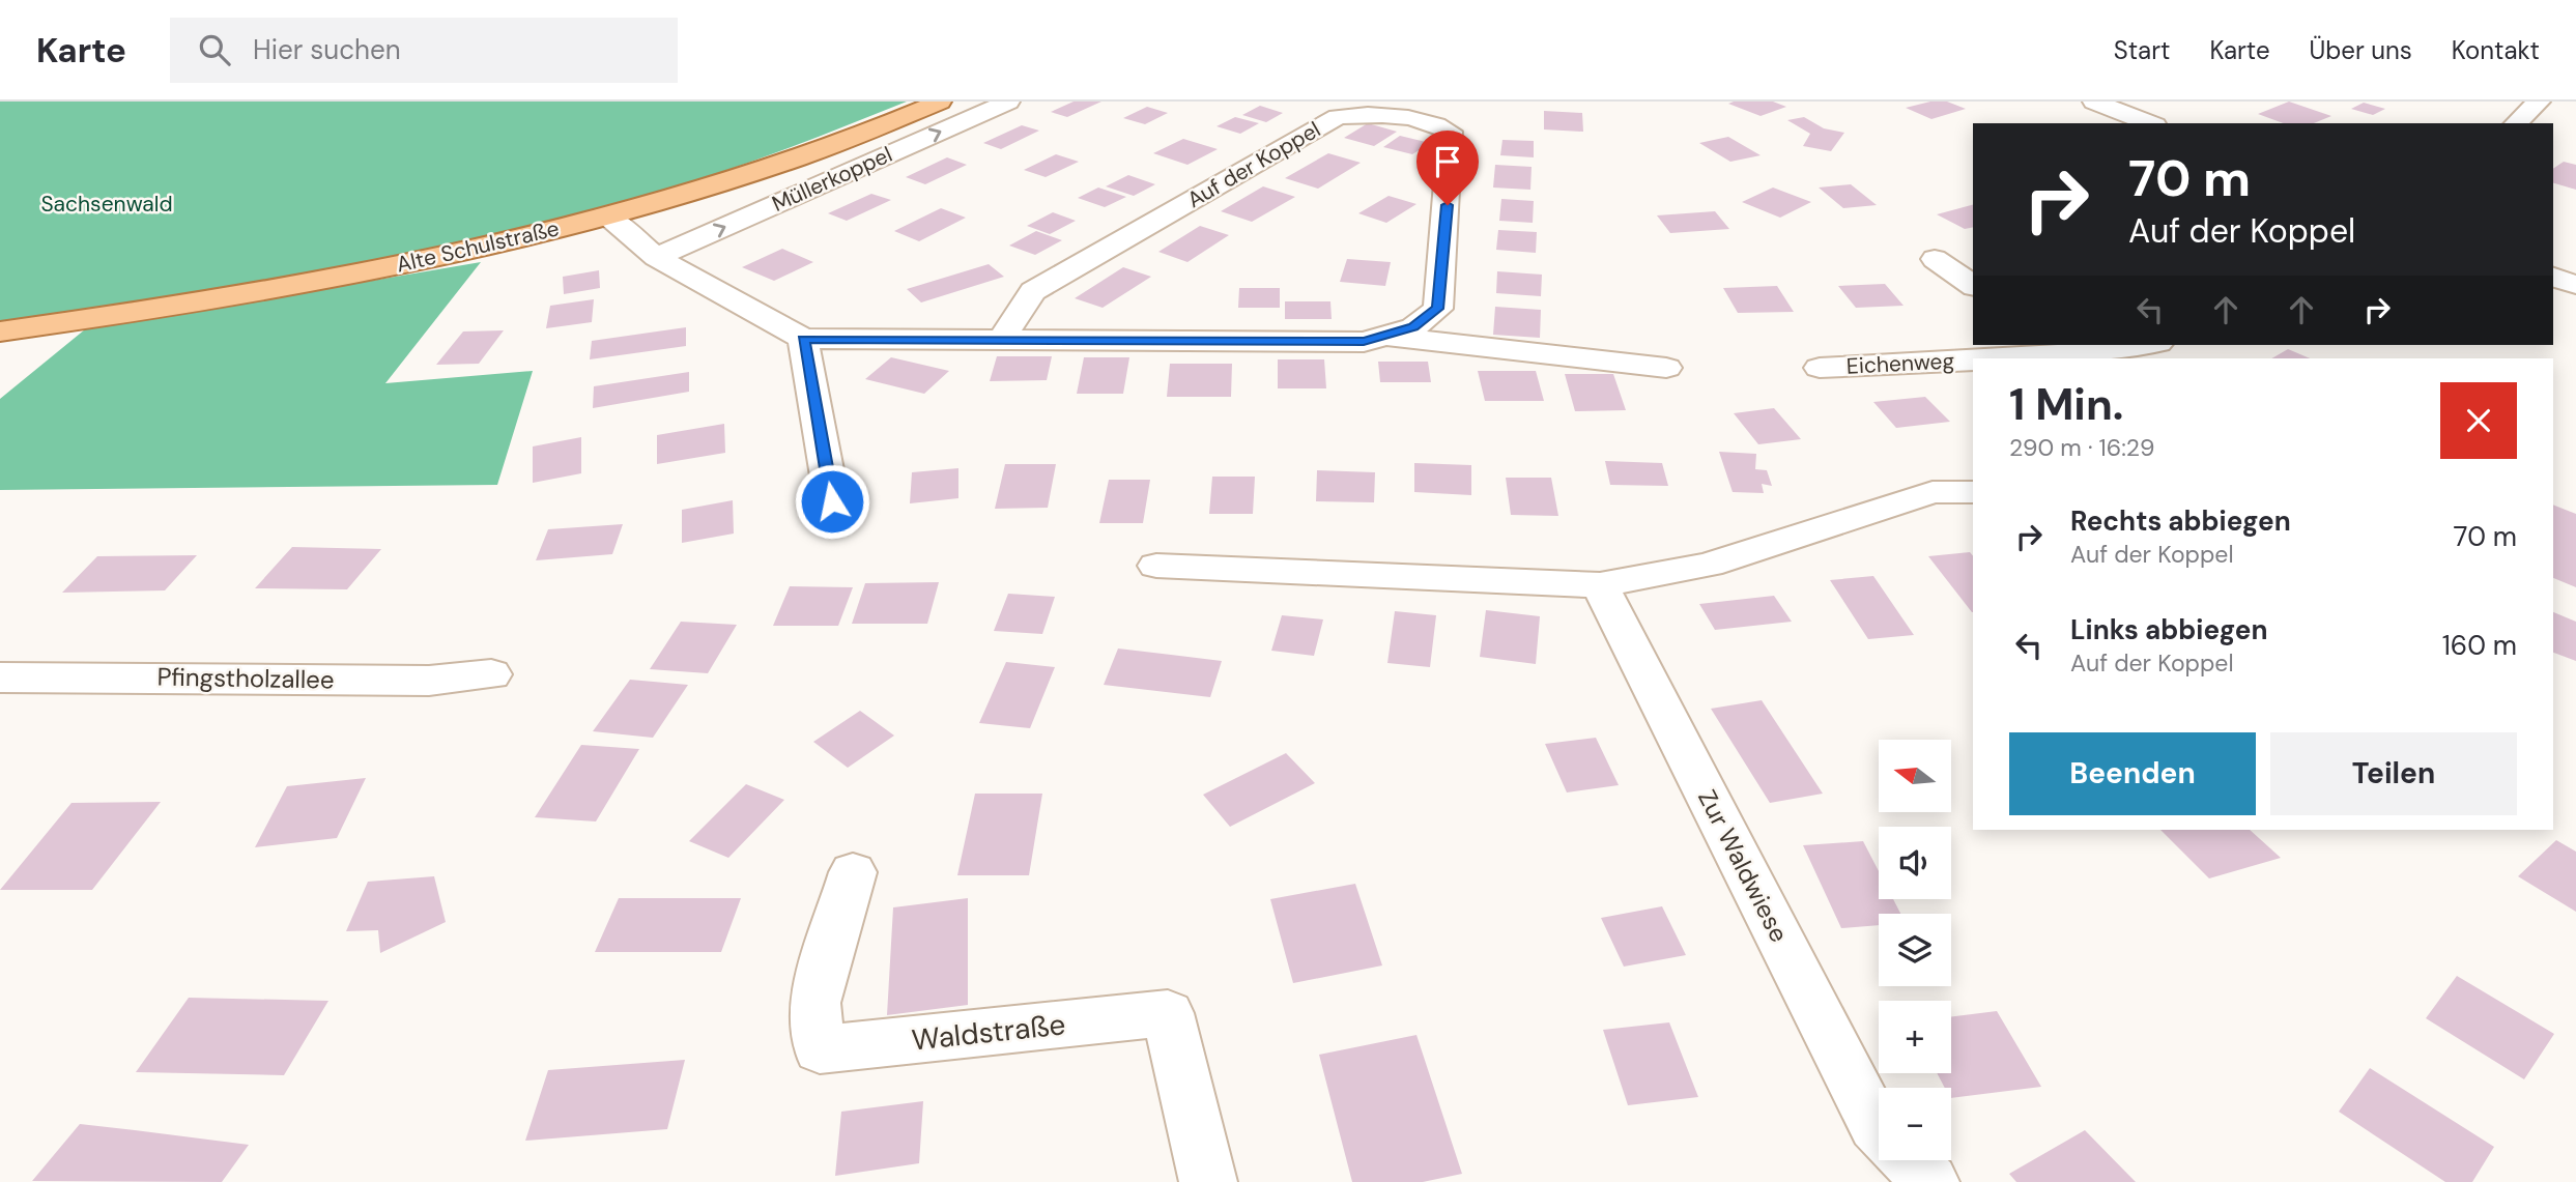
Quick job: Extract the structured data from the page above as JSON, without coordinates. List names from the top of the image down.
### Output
{
  "streets": {
    "main road": ["Alte Schulstraße"],
    "street": [
      "Auf der Koppel",
      "Müllerkoppel",
      "Eichenweg",
      "Pfingstholzallee",
      "Zur Waldwiese",
      "Waldstraße"
    ]
  },
  "crossings": [
    ["Auf der Koppel", "Müllerkoppel"],
    ["Auf der Koppel", "Alte Schulstraße"]
  ],
  "one_way": ["Müllerkoppel"],
  "parks": ["Sachsenwald"],
  "north": "left",
  "page": {
    "header": "Karte",
    "search": "Hier suchen",
    "nav": [
      "Start",
      "Karte",
      "Über uns",
      "Kontakt"
    ],
    "turn": ["70 m", "Auf der Koppel"],
    "heading": ["1 Min.", "290 m · 16:29"],
    "list": [
      {
        "name": "Rechts abbiegen",
        "note": "Auf der Koppel",
        "value": "70 m"
      },
      {
        "name": "Links abbiegen",
        "note": "Auf der Koppel",
        "value": "160 m"
      }
    ],
    "buttons": ["Beenden", "Teilen"],
    "map_buttons": ["+", "−"]
  }
}
